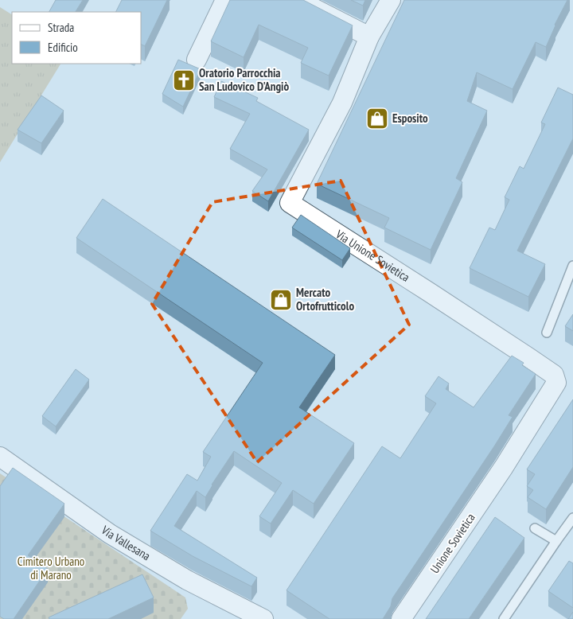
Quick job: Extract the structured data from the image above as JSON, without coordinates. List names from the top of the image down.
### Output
{
  "streets": {
    "street": ["Via Unione Sovietica", "Via Vallesana", "Unione Sovietica"]
  },
  "crossings": [
    ["Via Unione Sovietica", "Unione Sovietica"]
  ],
  "parks": ["Cimitero Urbano di Marano"],
  "places": {
    "church": ["Oratorio Parrocchia San Ludovico D'Angiò"],
    "shop": ["Esposito", "Mercato Ortofrutticolo"]
  },
  "legend": ["Strada", "Edificio"]
}
